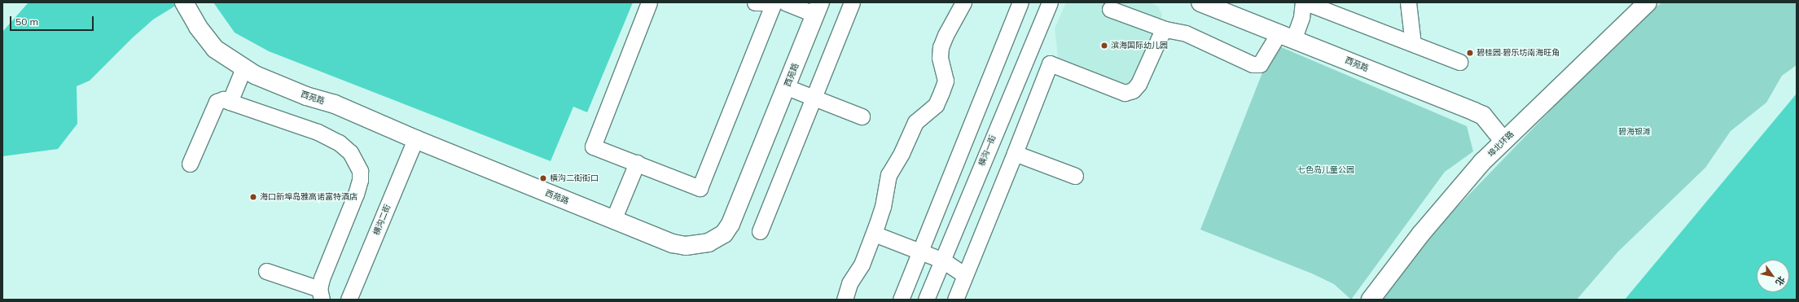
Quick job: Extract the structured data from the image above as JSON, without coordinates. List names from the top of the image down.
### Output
{
  "streets": {
    "main road": ["西苑路", "埠北环路"],
    "street": ["横沟一街", "横沟二街"]
  },
  "crossings": [
    ["西苑路", "埠北环路"],
    ["西苑路", "横沟二街"]
  ],
  "parks": ["碧海银滩", "七色岛儿童公园"],
  "places": [
    "滨海国际幼儿园",
    "碧桂园·碧乐坊南海旺角",
    "横沟二街街口",
    "海口新埠岛雅高诺富特酒店"
  ],
  "scale_bar": "50 m",
  "north": "bottom right"
}
